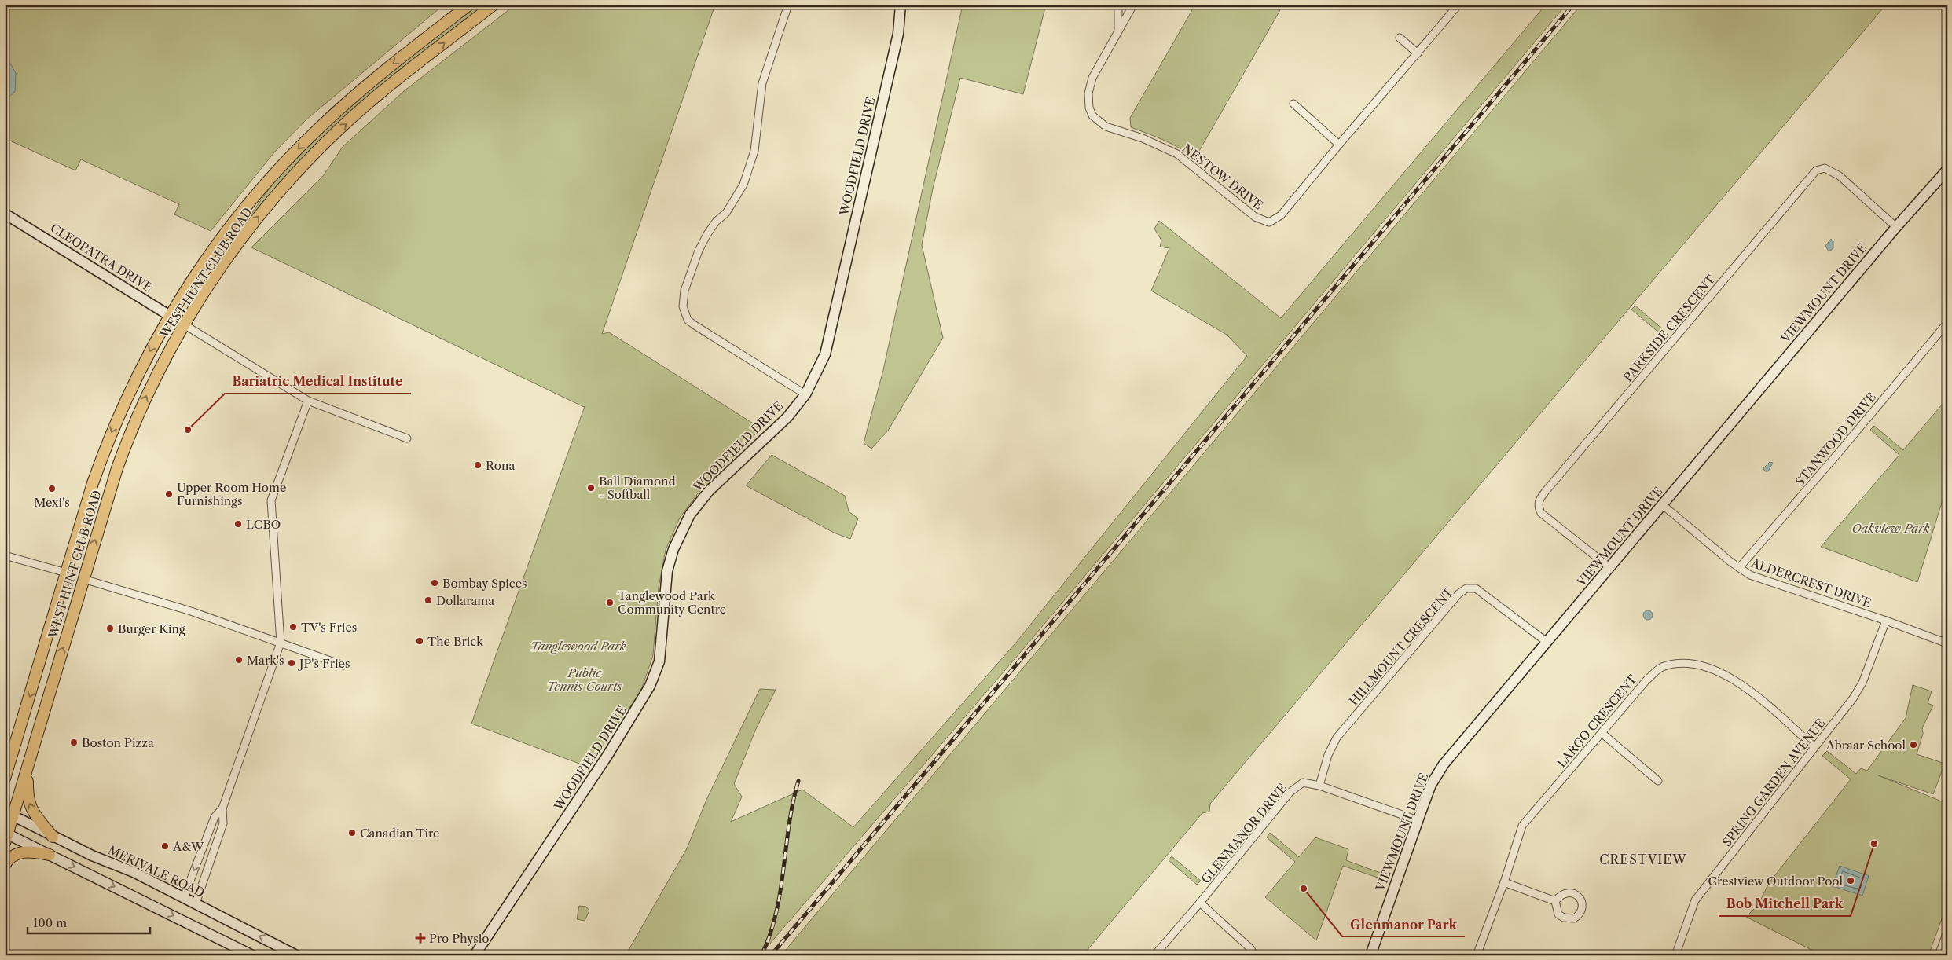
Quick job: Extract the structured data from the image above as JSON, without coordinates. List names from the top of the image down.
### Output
{
  "streets": {
    "main road": ["WEST HUNT CLUB ROAD"],
    "street": [
      "WOODFIELD DRIVE",
      "NESTOW DRIVE",
      "CLEOPATRA DRIVE",
      "VIEWMOUNT DRIVE",
      "PARKSIDE CRESCENT",
      "STANWOOD DRIVE",
      "ALDERCREST DRIVE",
      "HILLMOUNT CRESCENT",
      "LARGO CRESCENT",
      "SPRING GARDEN AVENUE",
      "GLENMANOR DRIVE",
      "MERIVALE ROAD"
    ]
  },
  "crossings": [
    ["CLEOPATRA DRIVE", "WEST HUNT CLUB ROAD"],
    ["WEST HUNT CLUB ROAD", "MERIVALE ROAD"],
    ["VIEWMOUNT DRIVE", "PARKSIDE CRESCENT"],
    ["VIEWMOUNT DRIVE", "ALDERCREST DRIVE"],
    ["VIEWMOUNT DRIVE", "HILLMOUNT CRESCENT"],
    ["VIEWMOUNT DRIVE", "GLENMANOR DRIVE"],
    ["STANWOOD DRIVE", "ALDERCREST DRIVE"],
    ["ALDERCREST DRIVE", "SPRING GARDEN AVENUE"],
    ["HILLMOUNT CRESCENT", "GLENMANOR DRIVE"],
    ["LARGO CRESCENT", "SPRING GARDEN AVENUE"]
  ],
  "districts": ["CRESTVIEW"],
  "parks": ["Oakview Park", "Tanglewood Park", "Public Tennis Courts"],
  "places": {
    "other": [
      "Bariatric Medical Institute",
      "Rona",
      "Ball Diamond - Softball",
      "Mexi's",
      "Upper Room Home Furnishings",
      "LCBO",
      "Bombay Spices",
      "Dollarama",
      "Tanglewood Park Community Centre",
      "TV's Fries",
      "Burger King",
      "The Brick",
      "Mark's",
      "JP's Fries",
      "Boston Pizza",
      "Abraar School",
      "Canadian Tire",
      "Bob Mitchell Park",
      "A&W",
      "Crestview Outdoor Pool",
      "Glenmanor Park"
    ],
    "health": ["Pro Physio"]
  },
  "scale_bar": "100 m"
}
